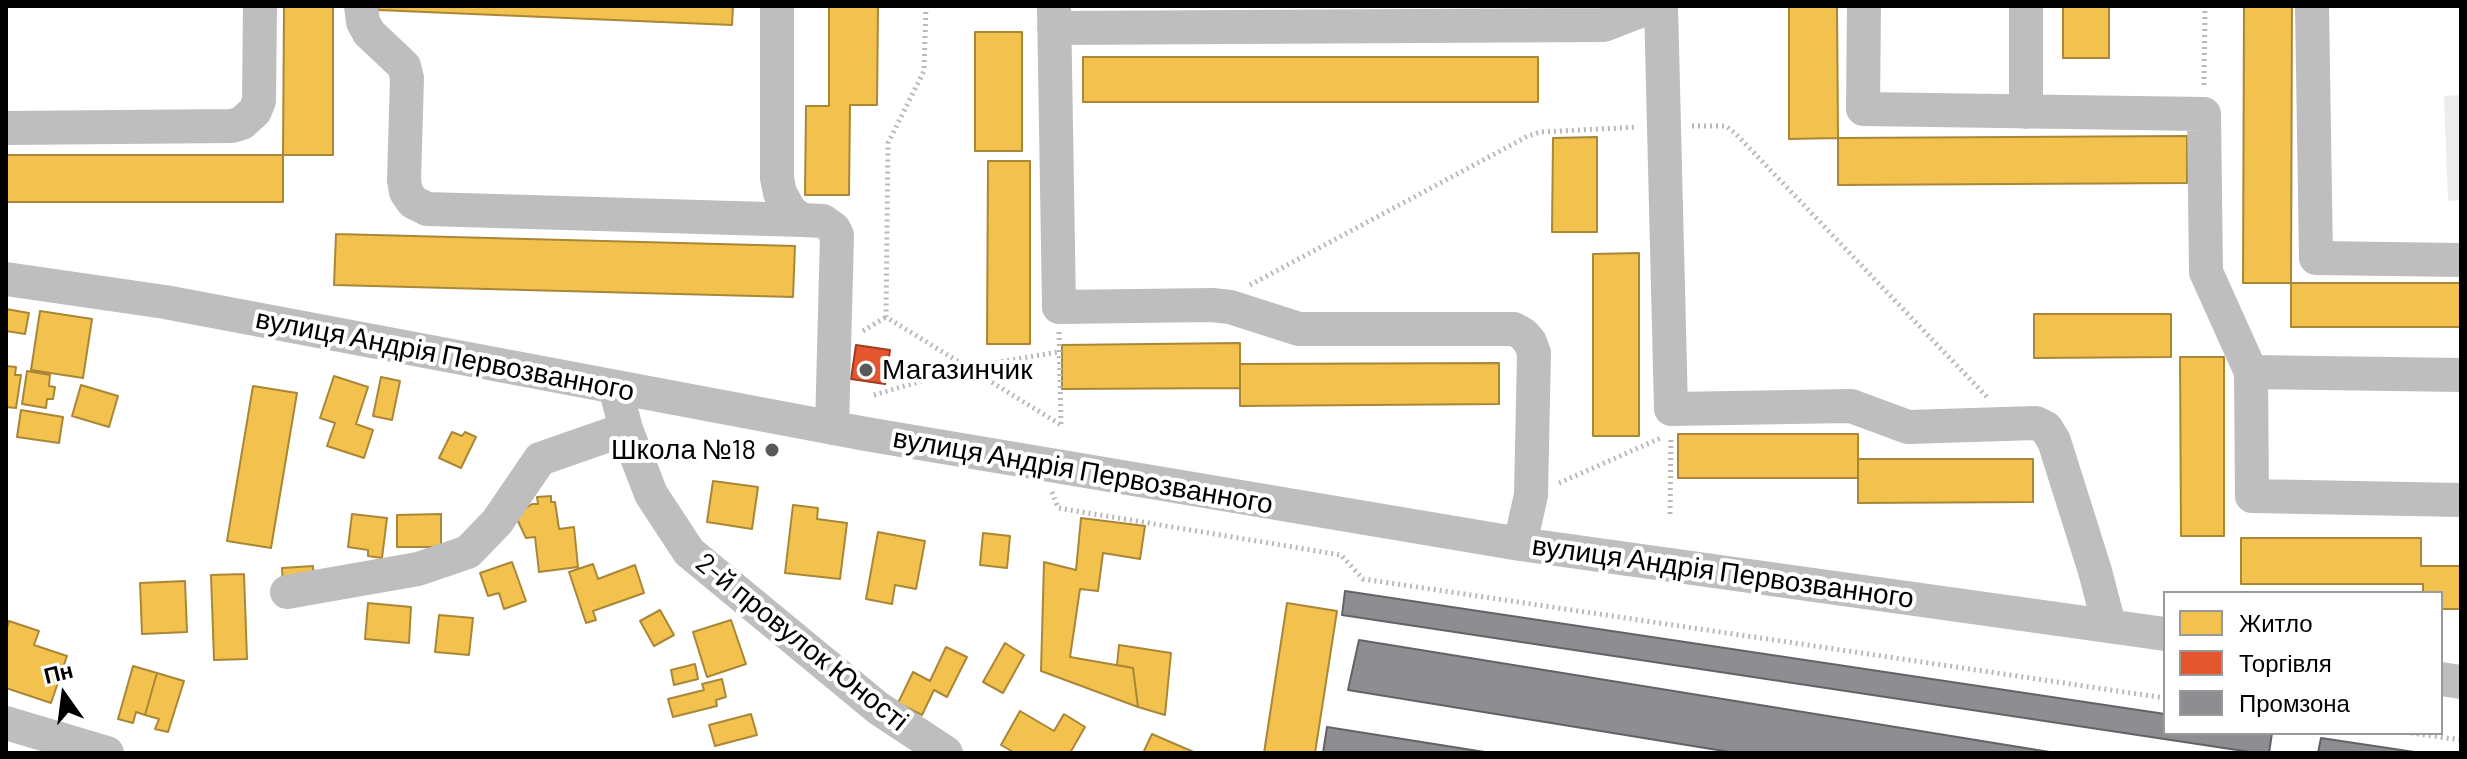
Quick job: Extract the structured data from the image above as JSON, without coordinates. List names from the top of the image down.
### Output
{
  "streets": {
    "street": ["вулиця Андрія Первозванного", "2-й провулок Юності"]
  },
  "crossings": [
    ["вулиця Андрія Первозванного", "2-й провулок Юності"]
  ],
  "places": ["Магазинчик", "Школа №18"],
  "legend": ["Житло", "Торгівля", "Промзона"],
  "north": "top"
}
